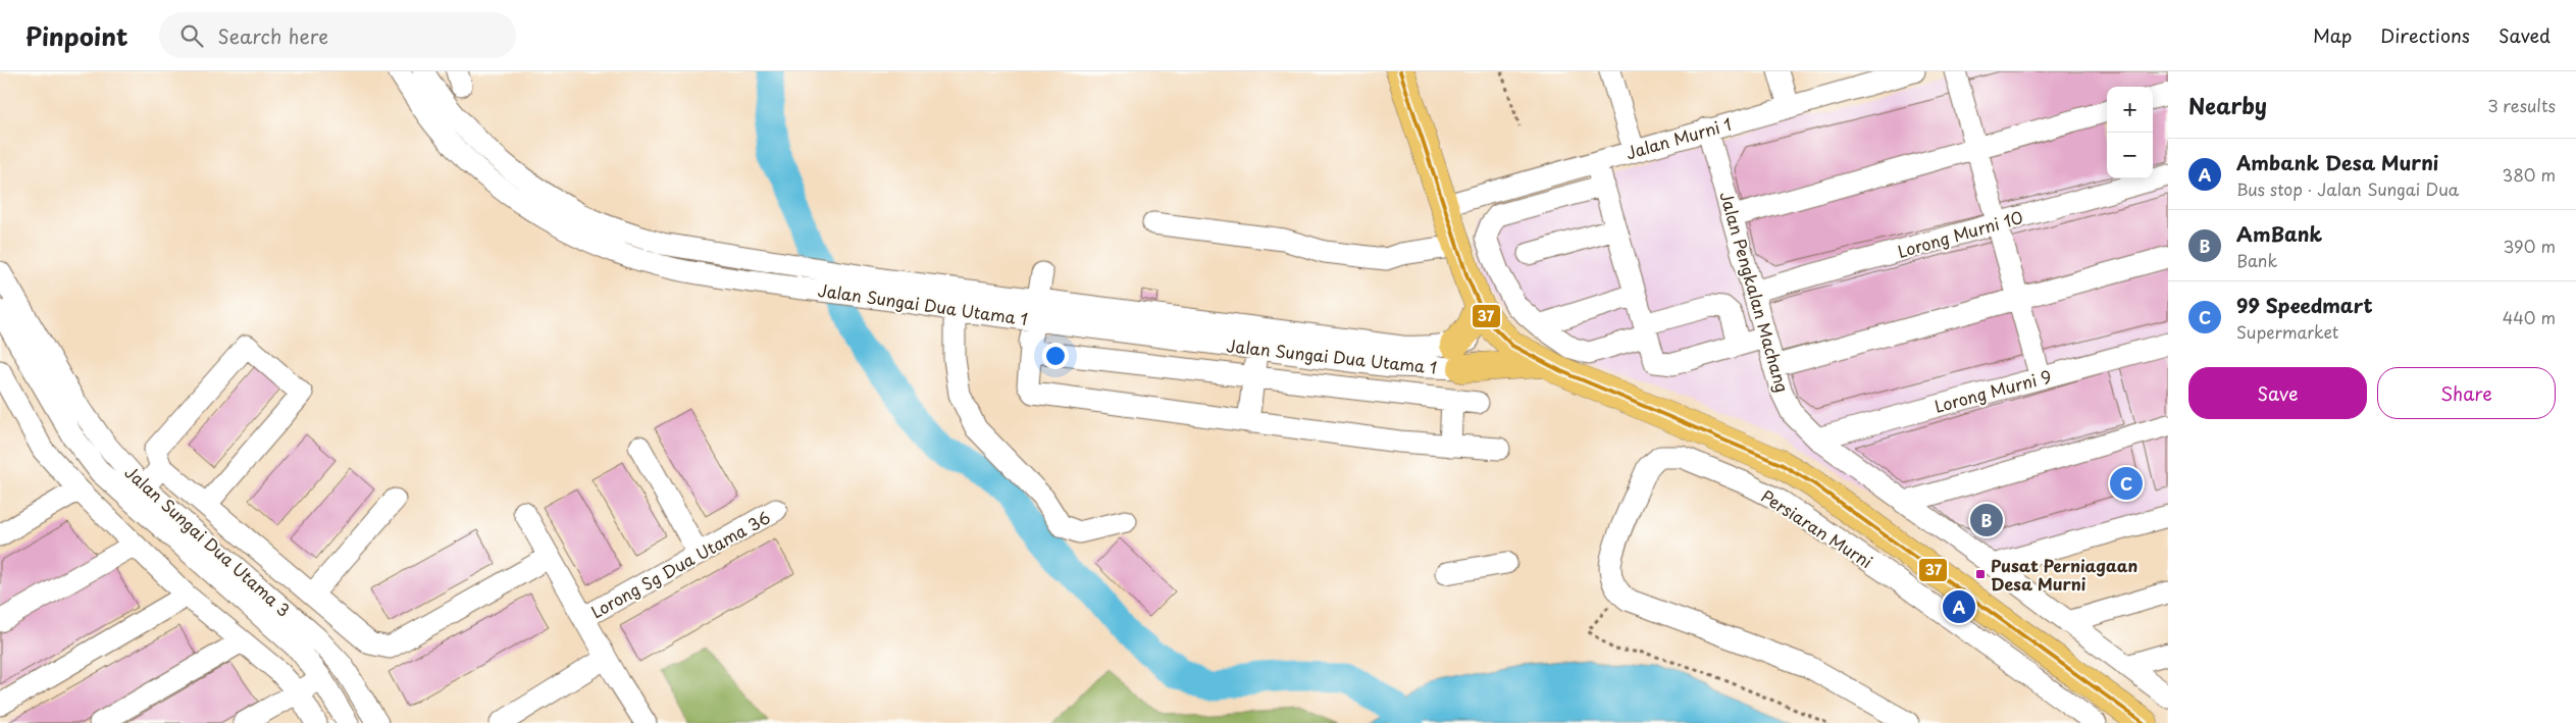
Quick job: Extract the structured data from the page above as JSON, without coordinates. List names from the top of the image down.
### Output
{
  "streets": {
    "street": [
      "Jalan Murni 1",
      "Lorong Murni 10",
      "Jalan Pengkalan Machang",
      "Jalan Sungai Dua Utama 1",
      "Lorong Murni 9",
      "Persiaran Murni",
      "Jalan Sungai Dua Utama 3",
      "Lorong Sg Dua Utama 36"
    ]
  },
  "crossings": [
    ["Jalan Murni 1", "Jalan Pengkalan Machang"],
    ["Lorong Murni 10", "Jalan Pengkalan Machang"],
    ["Jalan Pengkalan Machang", "Lorong Murni 9"]
  ],
  "places": {
    "transit": ["Pusat Perniagaan Desa Murni"]
  },
  "lines": ["transit line 37"],
  "page": {
    "header": "Pinpoint",
    "search": "Search here",
    "nav": ["Map", "Directions", "Saved"],
    "heading": ["Nearby", "3 results"],
    "map_buttons": ["+", "−"],
    "list": [
      {
        "mark": "A",
        "name": "Ambank Desa Murni",
        "note": "Bus stop · Jalan Sungai Dua",
        "value": "380 m"
      },
      {
        "mark": "B",
        "name": "AmBank",
        "note": "Bank",
        "value": "390 m"
      },
      {
        "mark": "C",
        "name": "99 Speedmart",
        "note": "Supermarket",
        "value": "440 m"
      }
    ],
    "buttons": ["Save", "Share"],
    "pins": ["C", "B", "A"]
  }
}
